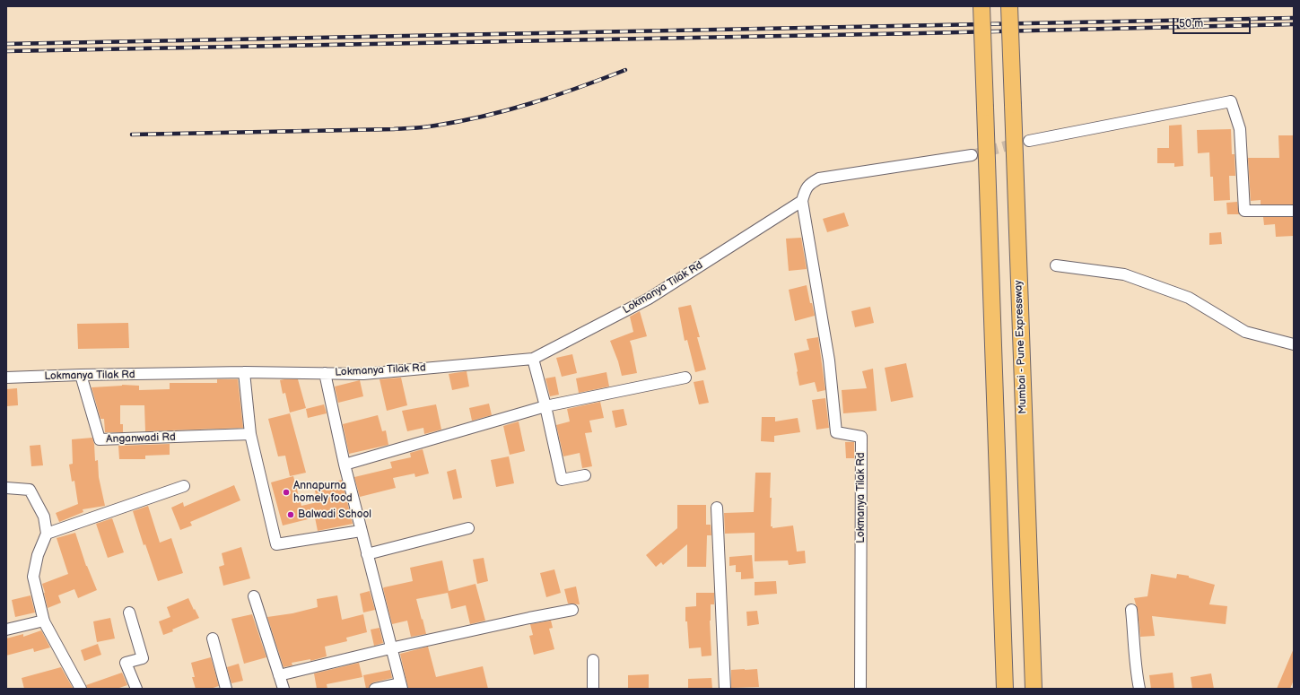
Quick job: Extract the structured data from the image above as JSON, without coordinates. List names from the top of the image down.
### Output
{
  "streets": {
    "highway": ["Mumbai - Pune Expressway"],
    "street": ["Lokmanya Tilak Rd", "Anganwadi Rd"]
  },
  "crossings": [
    ["Lokmanya Tilak Rd", "Anganwadi Rd"]
  ],
  "places": ["Annapurna homely food", "Balwadi School"],
  "scale_bar": "50 m"
}
